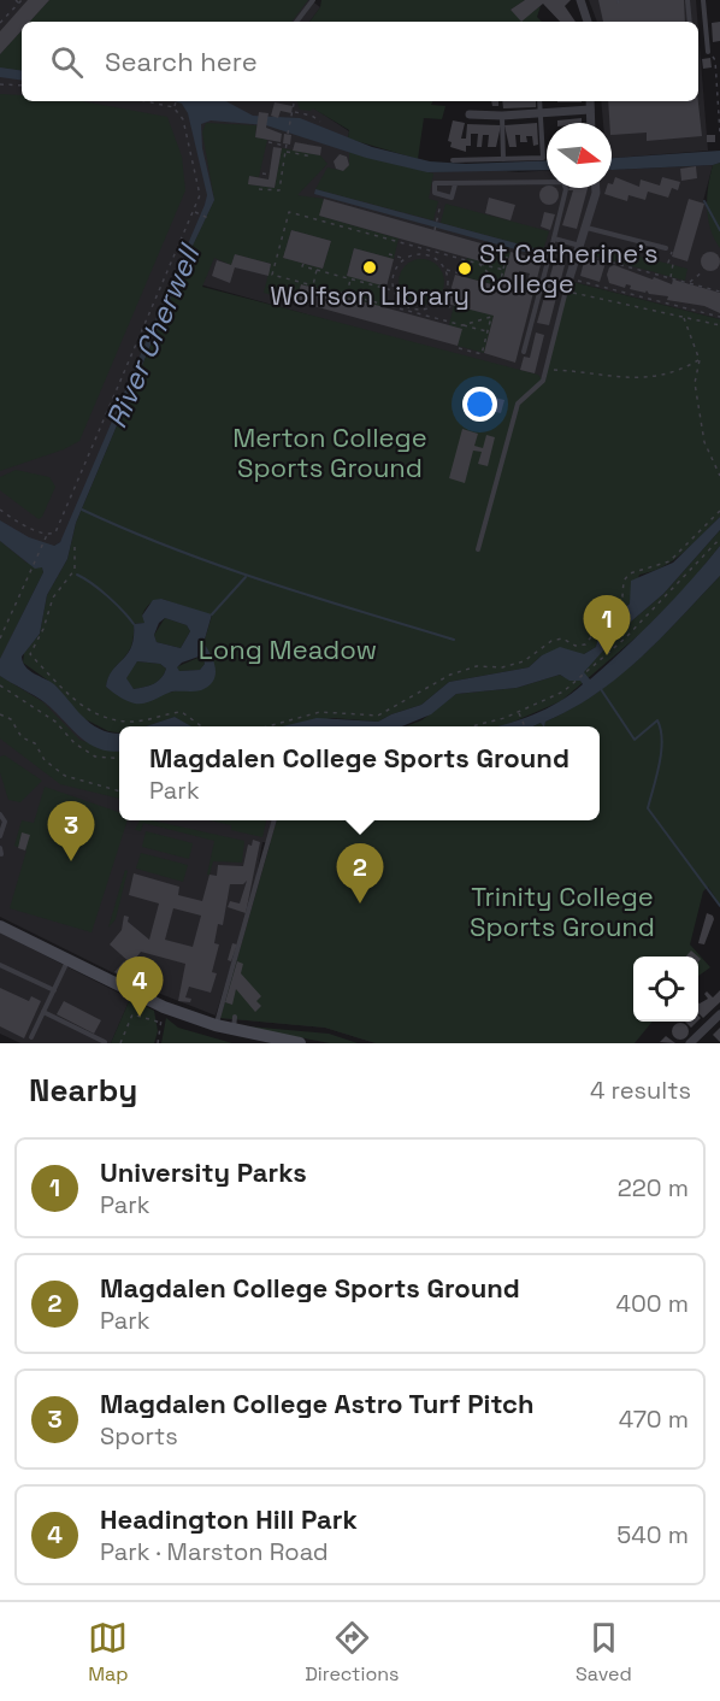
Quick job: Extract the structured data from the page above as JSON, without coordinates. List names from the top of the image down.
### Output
{
  "water": ["River Cherwell"],
  "parks": ["Merton College Sports Ground", "Long Meadow", "Trinity College Sports Ground"],
  "places": ["Wolfson Library", "St Catherine's College"],
  "north": "right",
  "page": {
    "search": "Search here",
    "pins": [
      "1",
      "3",
      "2",
      "4"
    ],
    "popup": ["Magdalen College Sports Ground", "Park"],
    "heading": ["Nearby", "4 results"],
    "list": [
      {
        "mark": "1",
        "name": "University Parks",
        "note": "Park",
        "value": "220 m"
      },
      {
        "mark": "2",
        "name": "Magdalen College Sports Ground",
        "note": "Park",
        "value": "400 m"
      },
      {
        "mark": "3",
        "name": "Magdalen College Astro Turf Pitch",
        "note": "Sports",
        "value": "470 m"
      },
      {
        "mark": "4",
        "name": "Headington Hill Park",
        "note": "Park · Marston Road",
        "value": "540 m"
      }
    ],
    "nav": ["Map", "Directions", "Saved"]
  }
}
